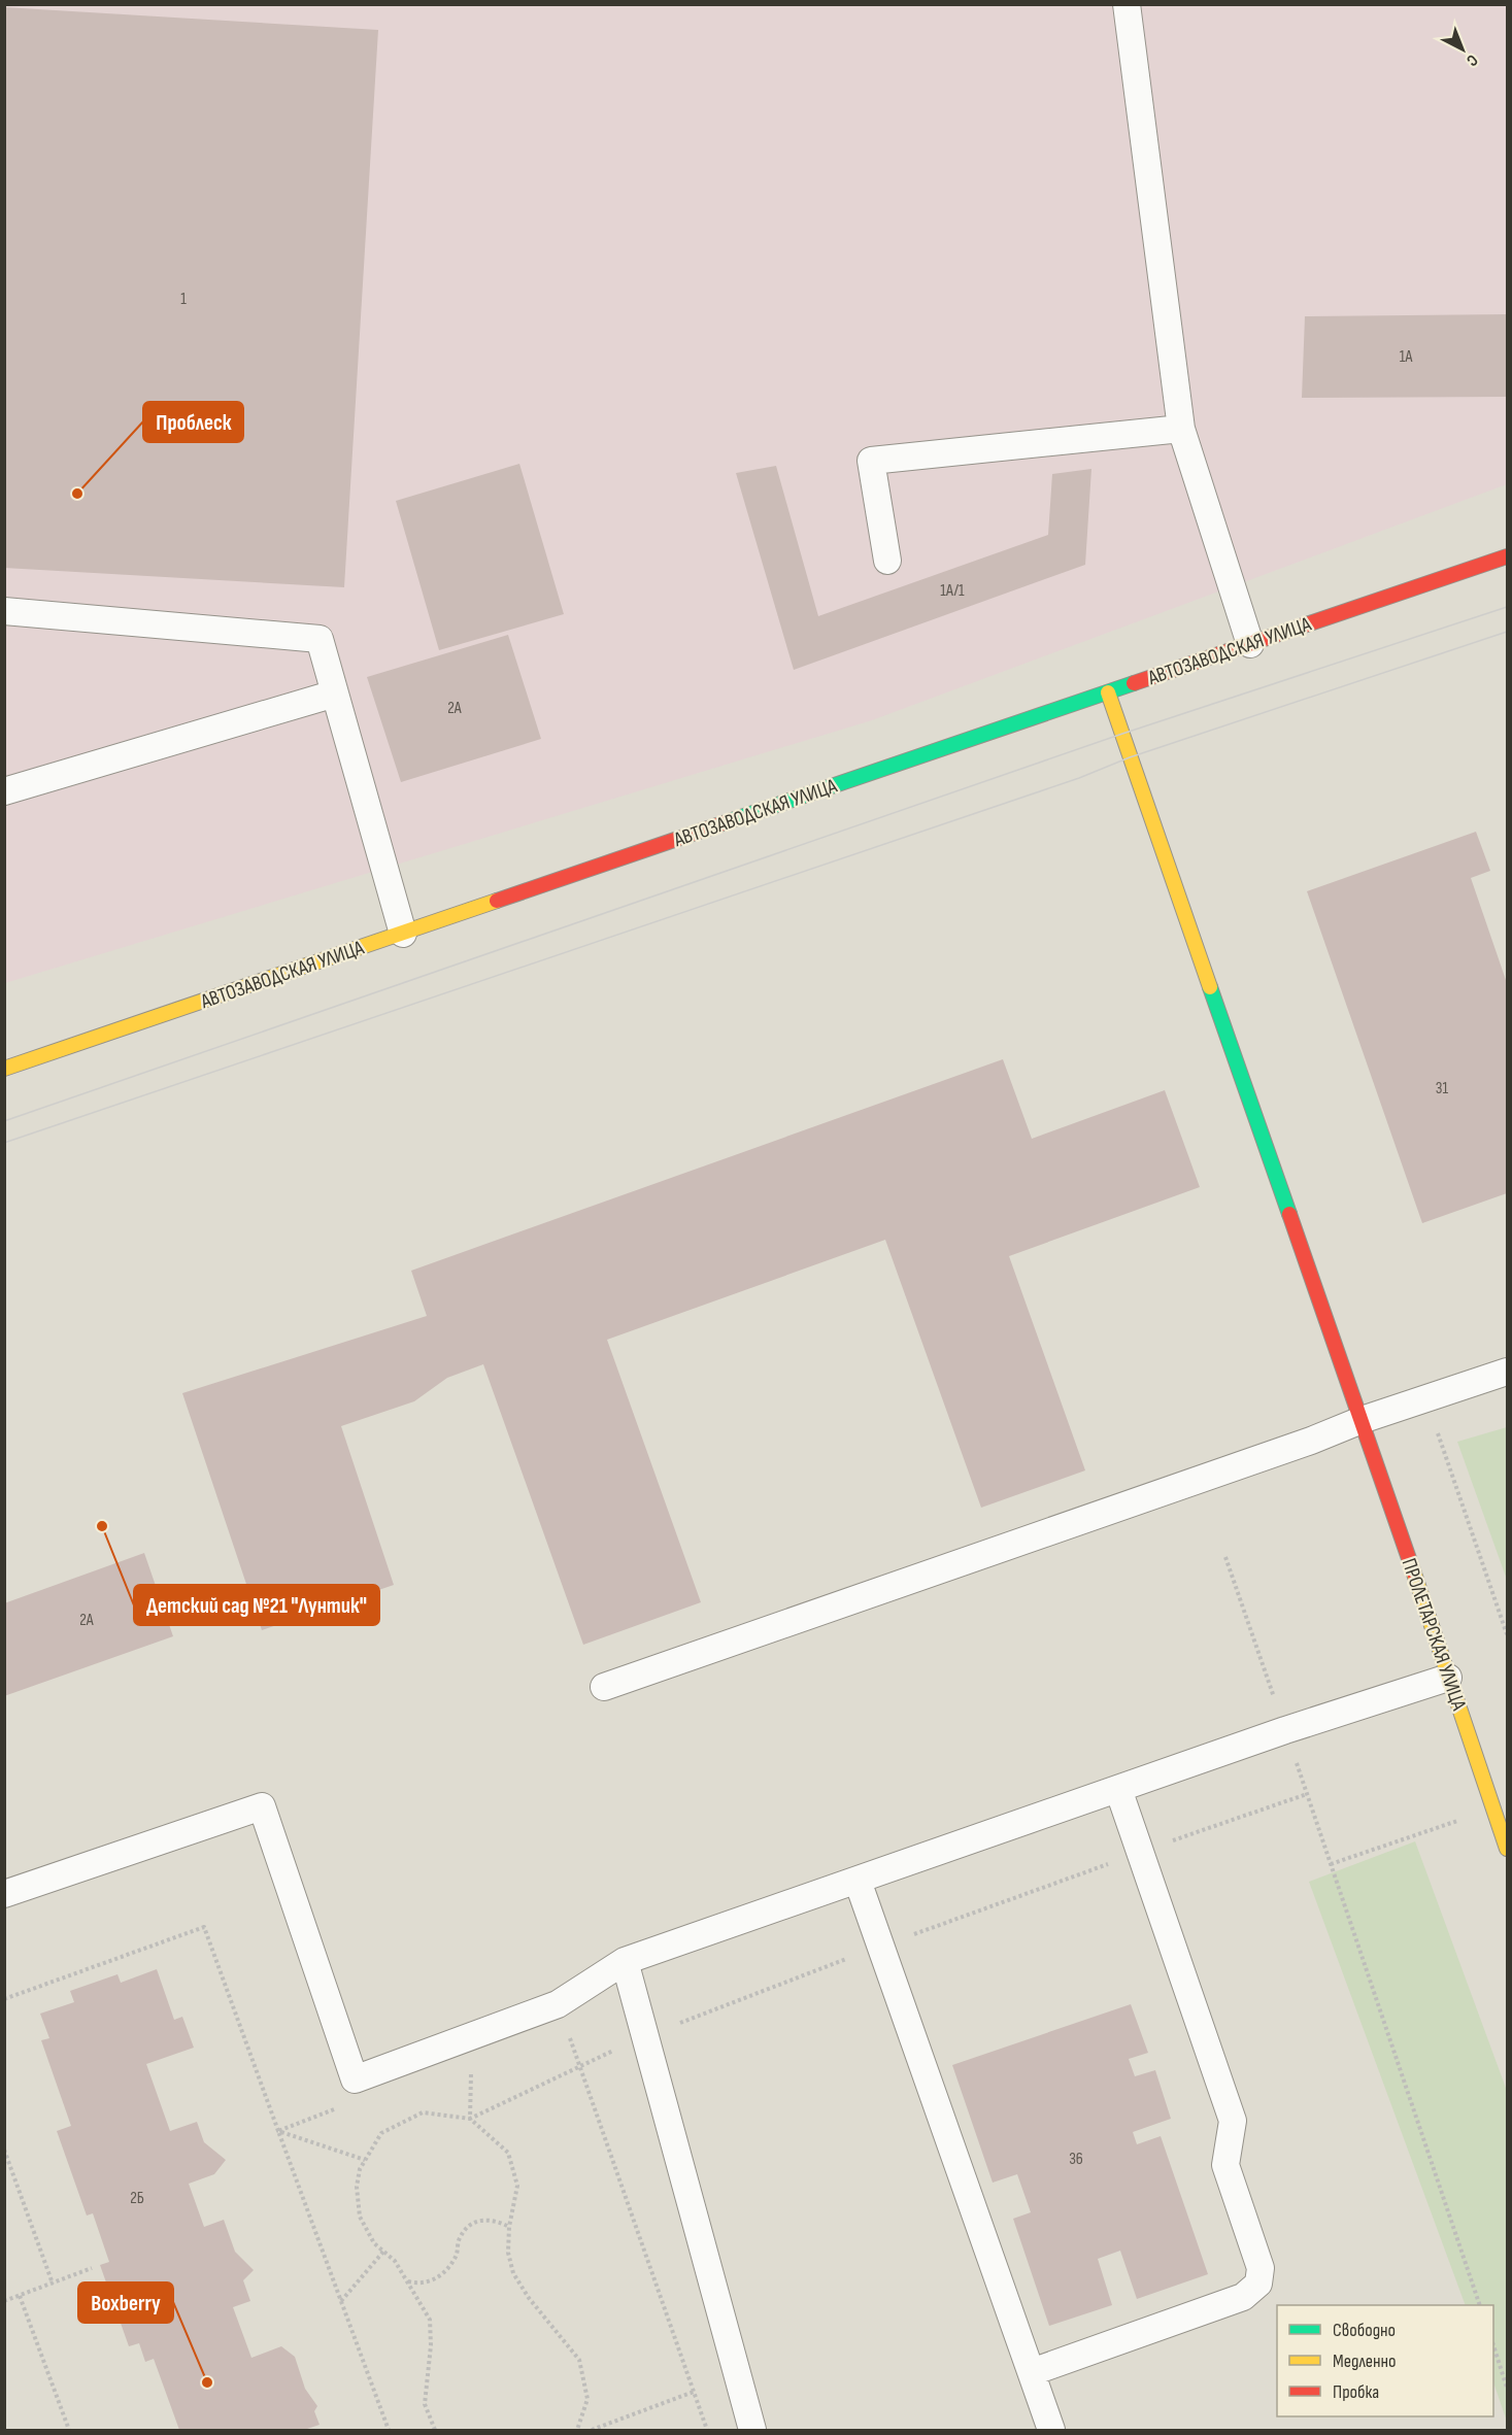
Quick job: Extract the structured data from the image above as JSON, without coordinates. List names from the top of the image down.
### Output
{
  "streets": {
    "main road": ["АВТОЗАВОДСКАЯ УЛИЦА", "ПРОЛЕТАРСКАЯ УЛИЦА"]
  },
  "crossings": [
    ["АВТОЗАВОДСКАЯ УЛИЦА", "ПРОЛЕТАРСКАЯ УЛИЦА"]
  ],
  "places": ["Проблеск", "Детский сад №21 \"Лунтик\"", "Boxberry"],
  "house_numbers": [
    "1",
    "1А",
    "1А/1",
    "2А",
    "31",
    "2А",
    "36",
    "2Б"
  ],
  "legend": ["Свободно", "Медленно", "Пробка"],
  "north": "bottom right"
}
